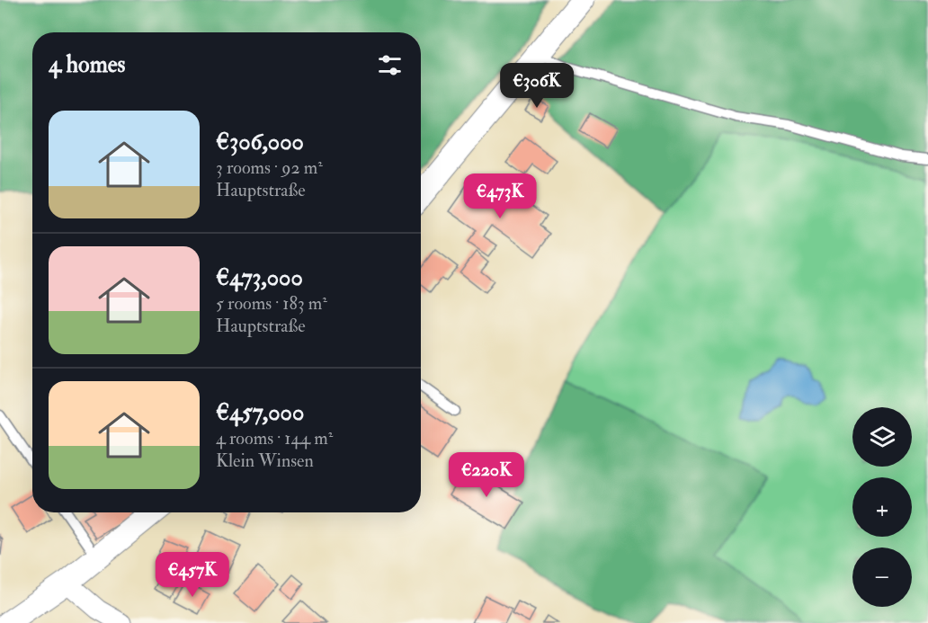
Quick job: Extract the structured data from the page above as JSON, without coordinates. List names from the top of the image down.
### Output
{
  "page": {
    "heading": "4 homes",
    "price": [
      "€306K",
      "€473K",
      "€220K",
      "€457K"
    ],
    "list": [
      {
        "name": "€306,000",
        "note": "3 rooms · 92 m² · Hauptstraße"
      },
      {
        "name": "€473,000",
        "note": "5 rooms · 183 m² · Hauptstraße"
      },
      {
        "name": "€457,000",
        "note": "4 rooms · 144 m² · Klein Winsen"
      }
    ],
    "map_buttons": ["+", "−"]
  }
}
